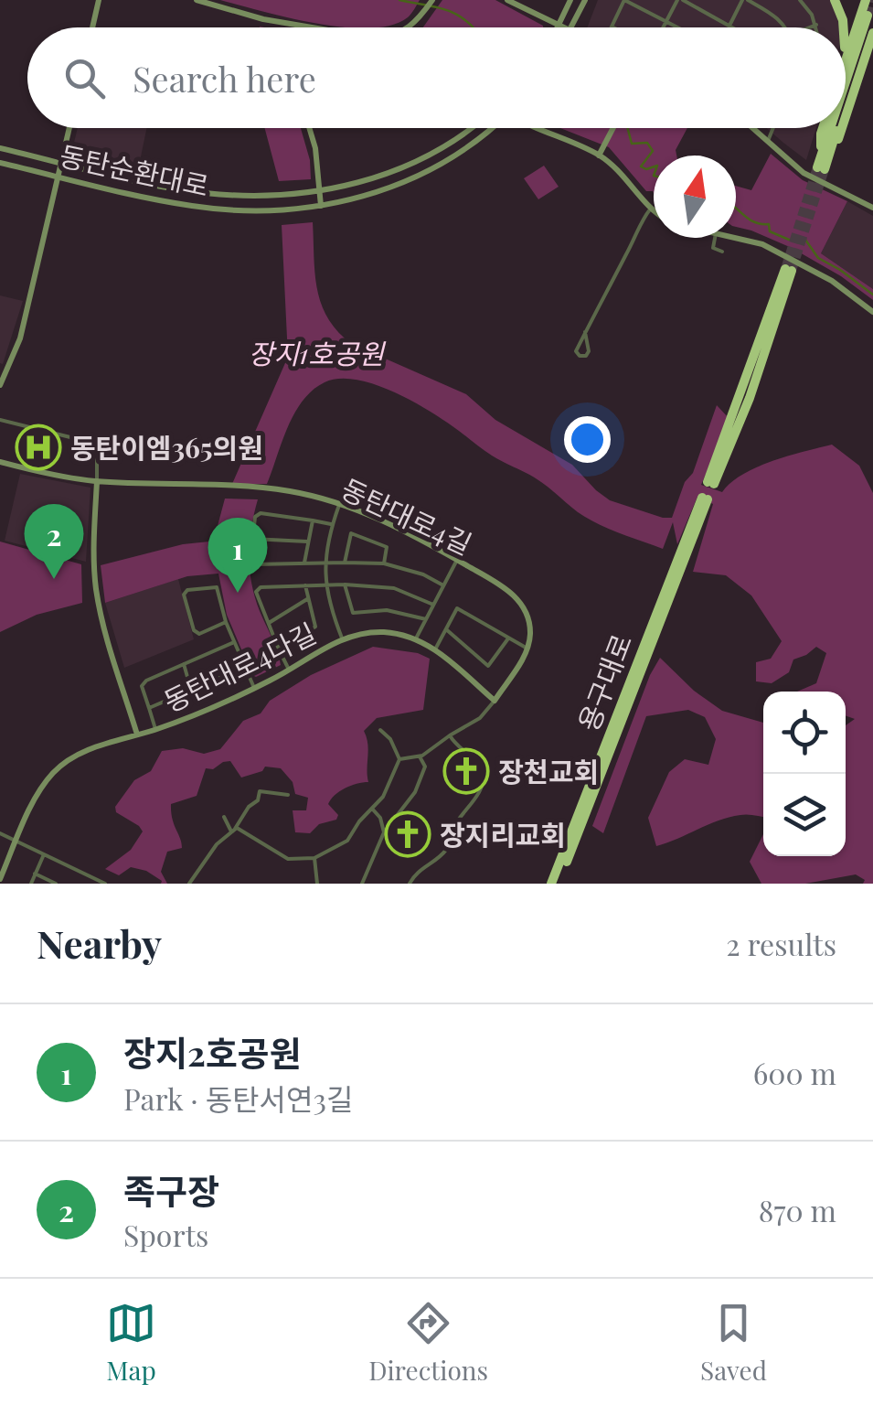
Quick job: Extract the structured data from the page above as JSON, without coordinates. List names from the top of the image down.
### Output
{
  "streets": {
    "highway": ["용구대로"],
    "street": ["동탄순환대로", "동탄대로4길", "동탄대로4다길"]
  },
  "parks": ["장지1호공원"],
  "places": {
    "hospital": ["동탄이엠365의원"],
    "church": ["장천교회", "장지리교회"]
  },
  "north": "top",
  "page": {
    "search": "Search here",
    "pins": ["2", "1"],
    "heading": ["Nearby", "2 results"],
    "list": [
      {
        "mark": "1",
        "name": "장지2호공원",
        "note": "Park · 동탄서연3길",
        "value": "600 m"
      },
      {
        "mark": "2",
        "name": "족구장",
        "note": "Sports",
        "value": "870 m"
      }
    ],
    "nav": ["Map", "Directions", "Saved"]
  }
}
